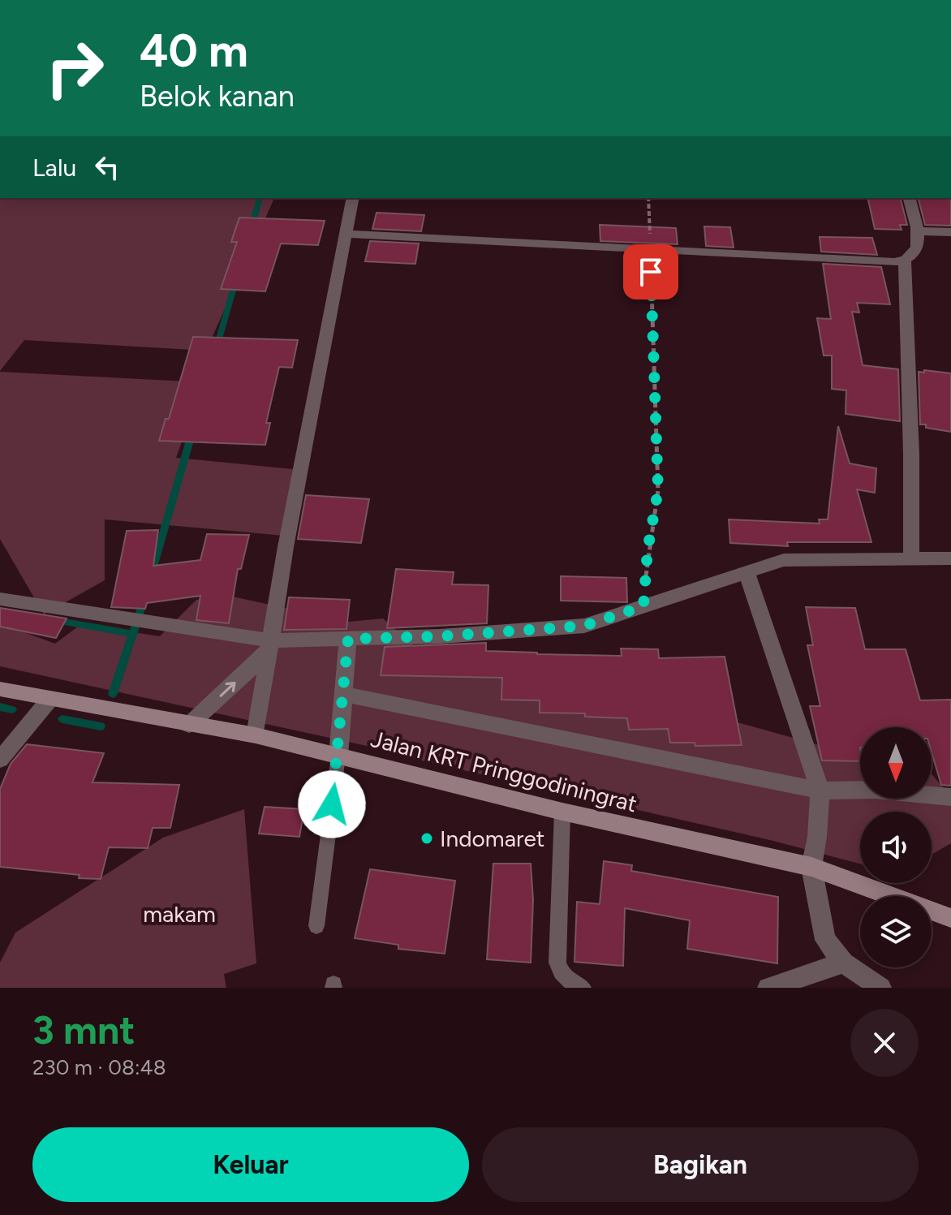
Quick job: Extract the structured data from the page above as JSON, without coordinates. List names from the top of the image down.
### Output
{
  "streets": {
    "main road": ["Jalan KRT Pringgodiningrat"]
  },
  "parks": ["makam"],
  "places": ["Indomaret"],
  "north": "bottom",
  "page": {
    "turn": ["40 m", "Belok kanan"],
    "then": "Lalu",
    "heading": ["3 mnt", "230 m · 08:48"],
    "buttons": ["Keluar", "Bagikan"]
  }
}
